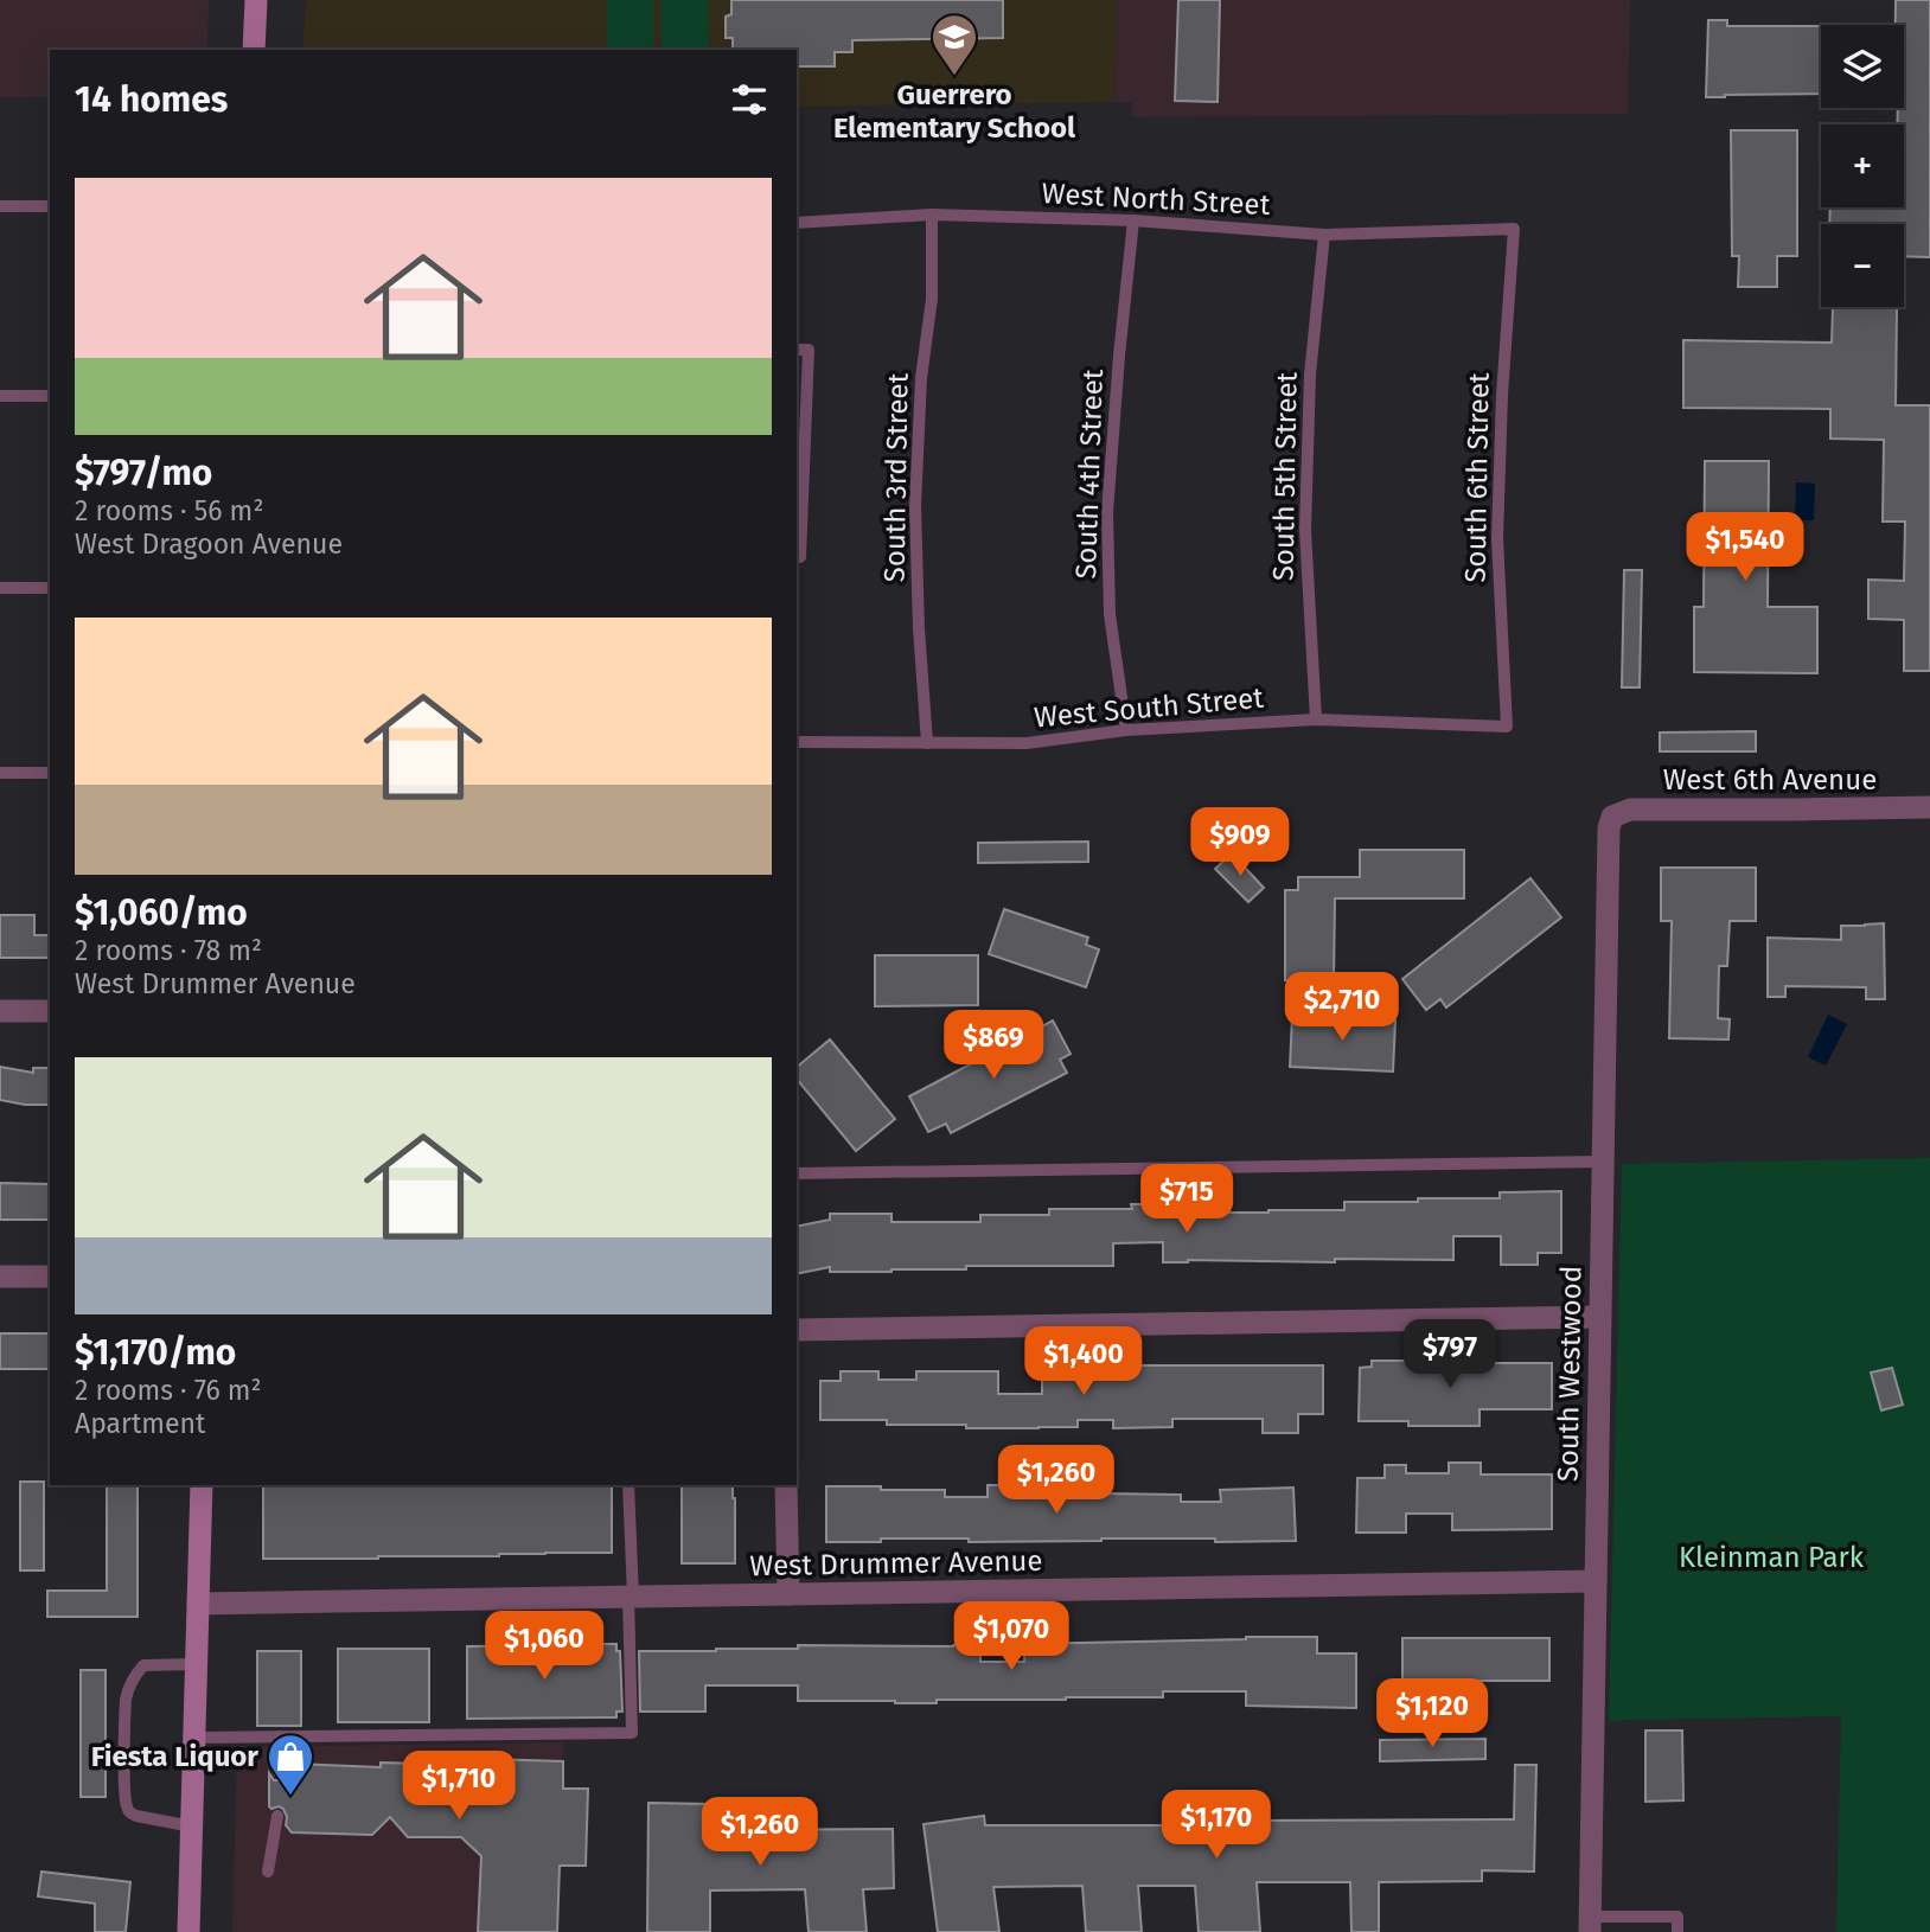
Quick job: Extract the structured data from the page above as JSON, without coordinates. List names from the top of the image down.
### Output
{
  "streets": {
    "street": ["West 6th Avenue", "South Westwood", "West Drummer Avenue"],
    "lane": [
      "West North Street",
      "South 4th Street",
      "South 5th Street",
      "South 3rd Street",
      "South 6th Street",
      "West South Street"
    ]
  },
  "crossings": [
    ["West North Street", "South 4th Street"],
    ["West North Street", "South 5th Street"],
    ["West North Street", "South 3rd Street"],
    ["West North Street", "South 6th Street"],
    ["South 4th Street", "West South Street"],
    ["South 5th Street", "West South Street"],
    ["South 3rd Street", "West South Street"],
    ["South 6th Street", "West South Street"],
    ["West 6th Avenue", "South Westwood"],
    ["South Westwood", "West Drummer Avenue"]
  ],
  "parks": ["Kleinman Park"],
  "places": {
    "school or university": ["Guerrero Elementary School"],
    "shop": ["Fiesta Liquor"]
  },
  "page": {
    "map_buttons": ["+", "−"],
    "heading": "14 homes",
    "list": [
      {
        "name": "$797/mo",
        "note": "2 rooms · 56 m² · West Dragoon Avenue"
      },
      {
        "name": "$1,060/mo",
        "note": "2 rooms · 78 m² · West Drummer Avenue"
      },
      {
        "name": "$1,170/mo",
        "note": "2 rooms · 76 m² · Apartment"
      }
    ],
    "price": [
      "$1,540",
      "$909",
      "$2,710",
      "$869",
      "$715",
      "$797",
      "$1,400",
      "$1,260",
      "$1,070",
      "$1,060",
      "$1,120",
      "$1,710",
      "$1,170",
      "$1,260"
    ]
  }
}
